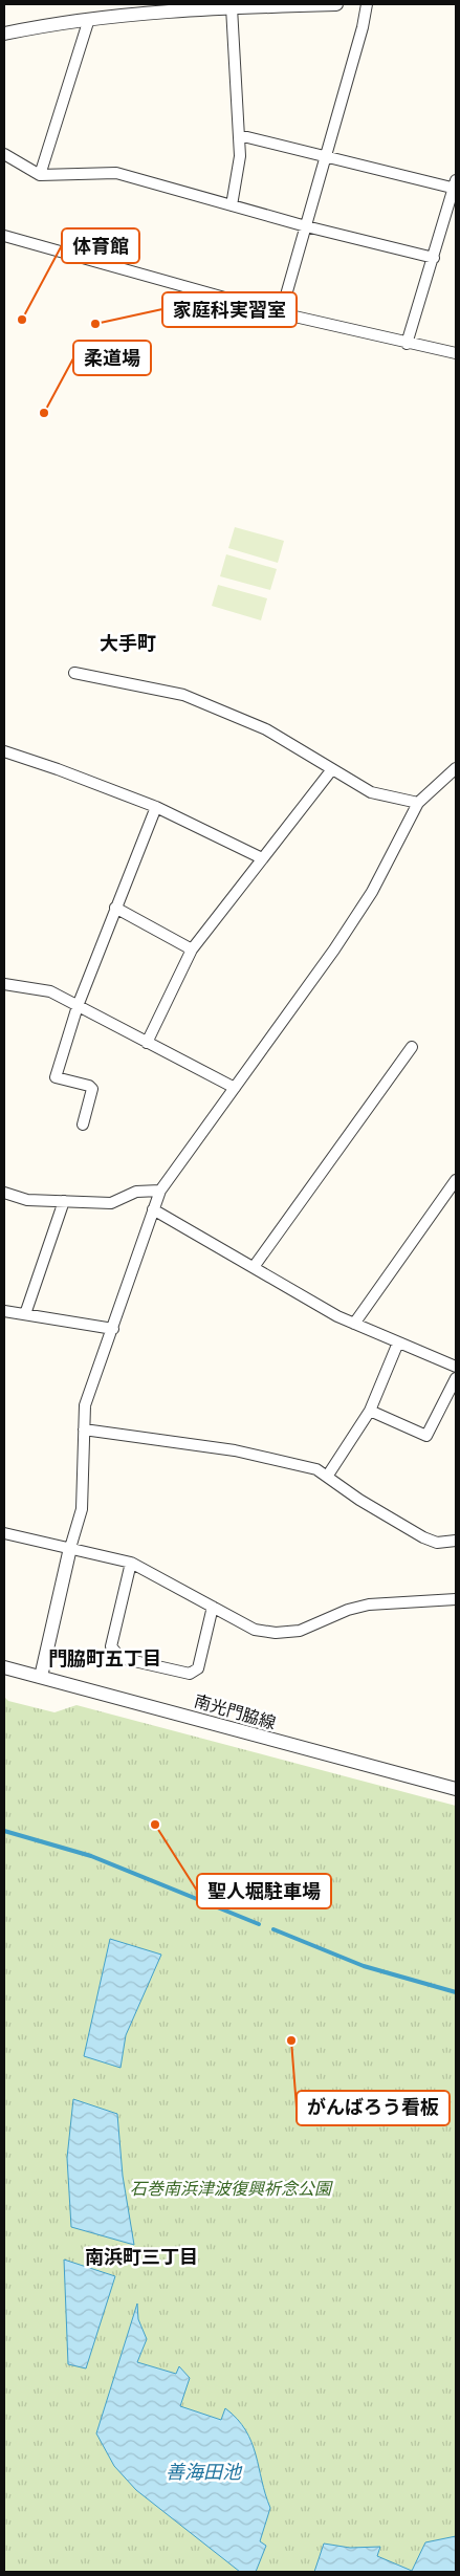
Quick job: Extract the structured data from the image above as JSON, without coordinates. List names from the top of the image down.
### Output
{
  "streets": {
    "street": ["南光門脇線"]
  },
  "districts": ["大手町", "門脇町五丁目", "南浜町三丁目"],
  "water": ["善海田池"],
  "parks": ["石巻南浜津波復興祈念公園"],
  "places": [
    "体育館",
    "家庭科実習室",
    "柔道場",
    "聖人堀駐車場",
    "がんばろう看板"
  ]
}
